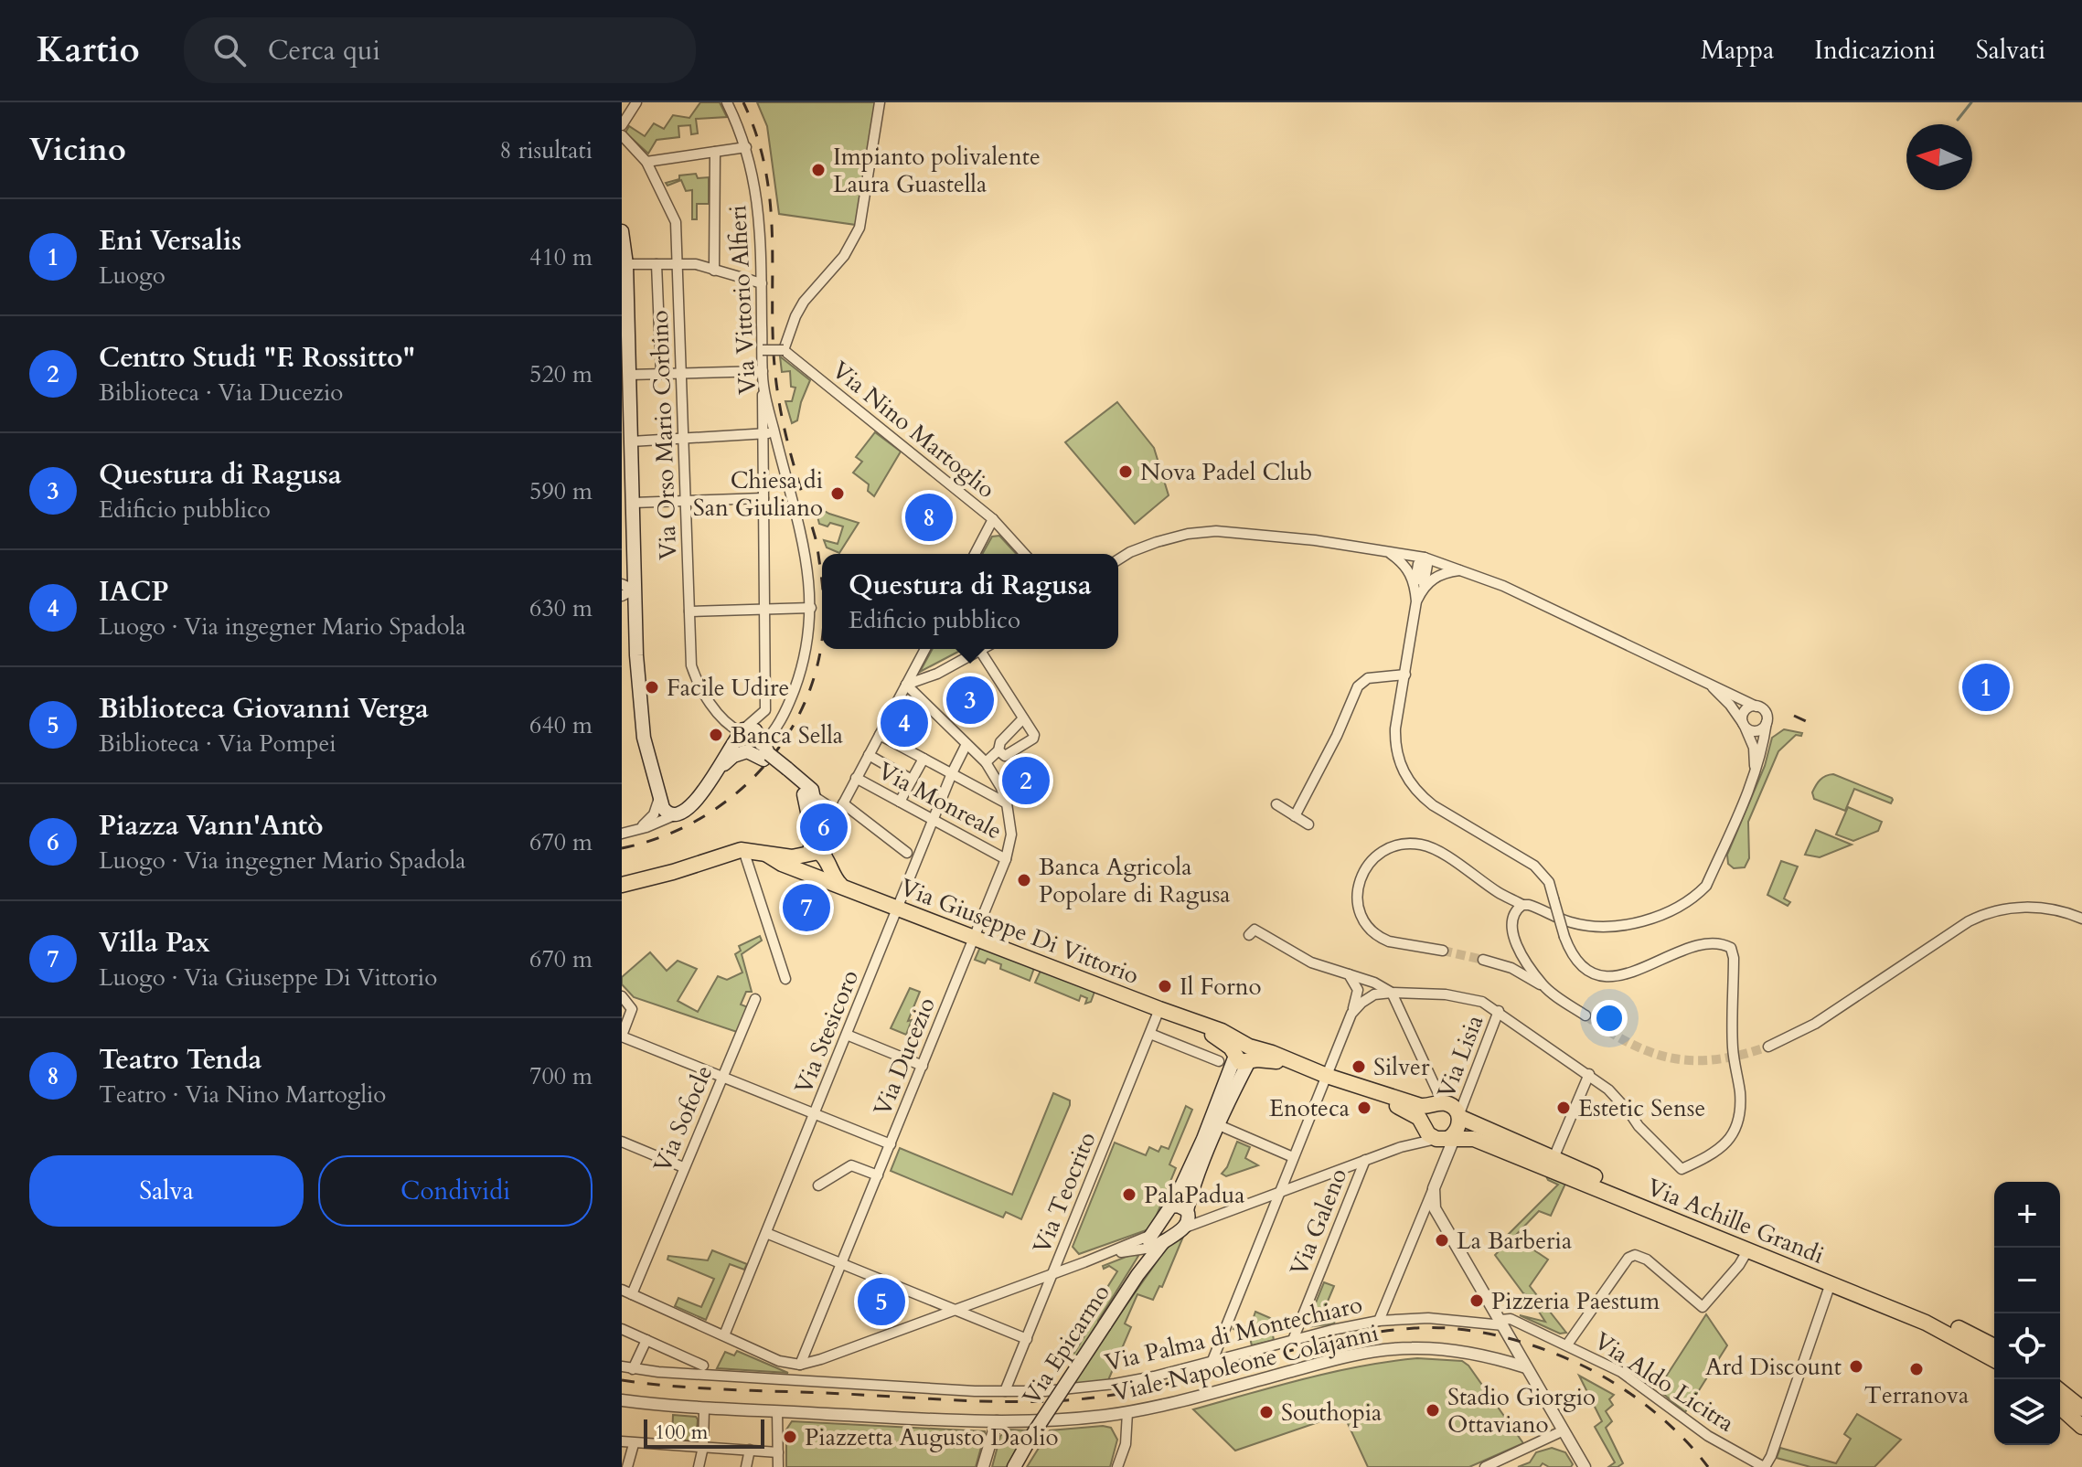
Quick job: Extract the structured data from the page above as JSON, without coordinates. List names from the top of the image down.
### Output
{
  "streets": {
    "main road": ["Via Giuseppe Di Vittorio", "Via Achille Grandi", "Via Epicarmo"],
    "street": [
      "Via Vittorio Alfieri",
      "Via Nino Martoglio",
      "Via Orso Mario Corbino",
      "Via Monreale",
      "Via Stesicoro",
      "Via Ducezio",
      "Via Lisia",
      "Via Sofocle",
      "Via Teocrito",
      "Via Galeno",
      "Via Palma di Montechiaro",
      "Viale Napoleone Colajanni",
      "Via Aldo Licitra"
    ]
  },
  "crossings": [
    ["Via Monreale", "Via Stesicoro"],
    ["Via Monreale", "Via Ducezio"],
    ["Via Giuseppe Di Vittorio", "Via Stesicoro"],
    ["Via Giuseppe Di Vittorio", "Via Ducezio"],
    ["Via Giuseppe Di Vittorio", "Via Teocrito"],
    ["Via Stesicoro", "Via Ducezio"],
    ["Via Lisia", "Via Achille Grandi"],
    ["Via Teocrito", "Via Palma di Montechiaro"],
    ["Via Galeno", "Via Palma di Montechiaro"],
    ["Via Palma di Montechiaro", "Via Aldo Licitra"]
  ],
  "places": [
    "Impianto polivalente Laura Guastella",
    "Nova Padel Club",
    "Chiesa di San Giuliano",
    "Facile Udire",
    "Banca Sella",
    "Banca Agricola Popolare di Ragusa",
    "Il Forno",
    "Silver",
    "Enoteca",
    "Estetic Sense",
    "PalaPadua",
    "La Barberia",
    "Pizzeria Paestum",
    "Ard Discount",
    "Terranova",
    "Stadio Giorgio Ottaviano",
    "Southopia",
    "Piazzetta Augusto Daolio"
  ],
  "scale_bar": "100 m",
  "north": "left",
  "page": {
    "header": "Kartio",
    "search": "Cerca qui",
    "nav": ["Mappa", "Indicazioni", "Salvati"],
    "heading": ["Vicino", "8 risultati"],
    "list": [
      {
        "mark": "1",
        "name": "Eni Versalis",
        "note": "Luogo",
        "value": "410 m"
      },
      {
        "mark": "2",
        "name": "Centro Studi \"F. Rossitto\"",
        "note": "Biblioteca · Via Ducezio",
        "value": "520 m"
      },
      {
        "mark": "3",
        "name": "Questura di Ragusa",
        "note": "Edificio pubblico",
        "value": "590 m"
      },
      {
        "mark": "4",
        "name": "IACP",
        "note": "Luogo · Via ingegner Mario Spadola",
        "value": "630 m"
      },
      {
        "mark": "5",
        "name": "Biblioteca Giovanni Verga",
        "note": "Biblioteca · Via Pompei",
        "value": "640 m"
      },
      {
        "mark": "6",
        "name": "Piazza Vann'Antò",
        "note": "Luogo · Via ingegner Mario Spadola",
        "value": "670 m"
      },
      {
        "mark": "7",
        "name": "Villa Pax",
        "note": "Luogo · Via Giuseppe Di Vittorio",
        "value": "670 m"
      },
      {
        "mark": "8",
        "name": "Teatro Tenda",
        "note": "Teatro · Via Nino Martoglio",
        "value": "700 m"
      }
    ],
    "pins": [
      "8",
      "1",
      "3",
      "4",
      "2",
      "6",
      "7",
      "5"
    ],
    "popup": ["Questura di Ragusa", "Edificio pubblico"],
    "buttons": ["Salva", "Condividi"],
    "map_buttons": ["+", "−"],
    "scale": "100 m"
  }
}
